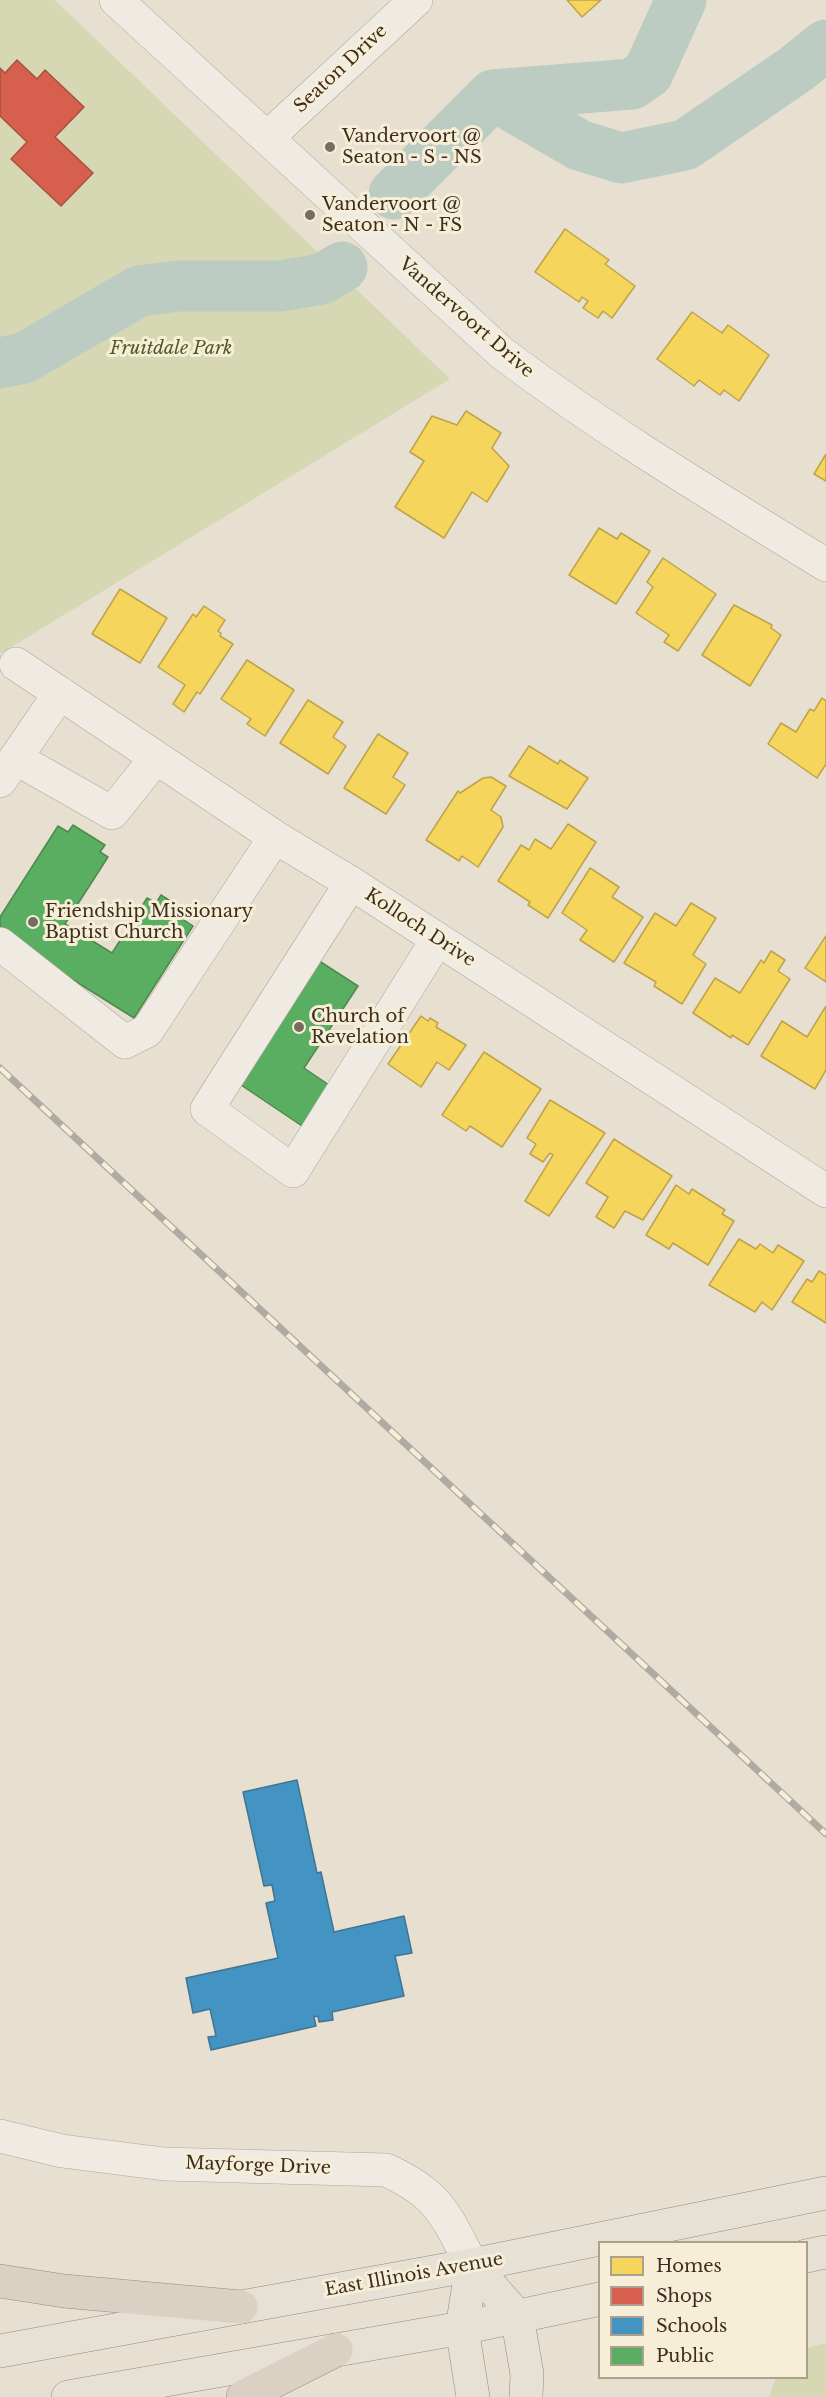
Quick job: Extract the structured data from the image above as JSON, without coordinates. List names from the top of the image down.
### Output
{
  "streets": {
    "main road": ["East Illinois Avenue"],
    "street": [
      "Seaton Drive",
      "Vandervoort Drive",
      "Kolloch Drive",
      "Mayforge Drive"
    ]
  },
  "crossings": [
    ["Seaton Drive", "Vandervoort Drive"],
    ["Mayforge Drive", "East Illinois Avenue"]
  ],
  "parks": ["Fruitdale Park"],
  "places": [
    "Vandervoort @ Seaton - S - NS",
    "Vandervoort @ Seaton - N - FS",
    "Friendship Missionary Baptist Church",
    "Church of Revelation"
  ],
  "legend": [
    "Homes",
    "Shops",
    "Schools",
    "Public"
  ]
}
